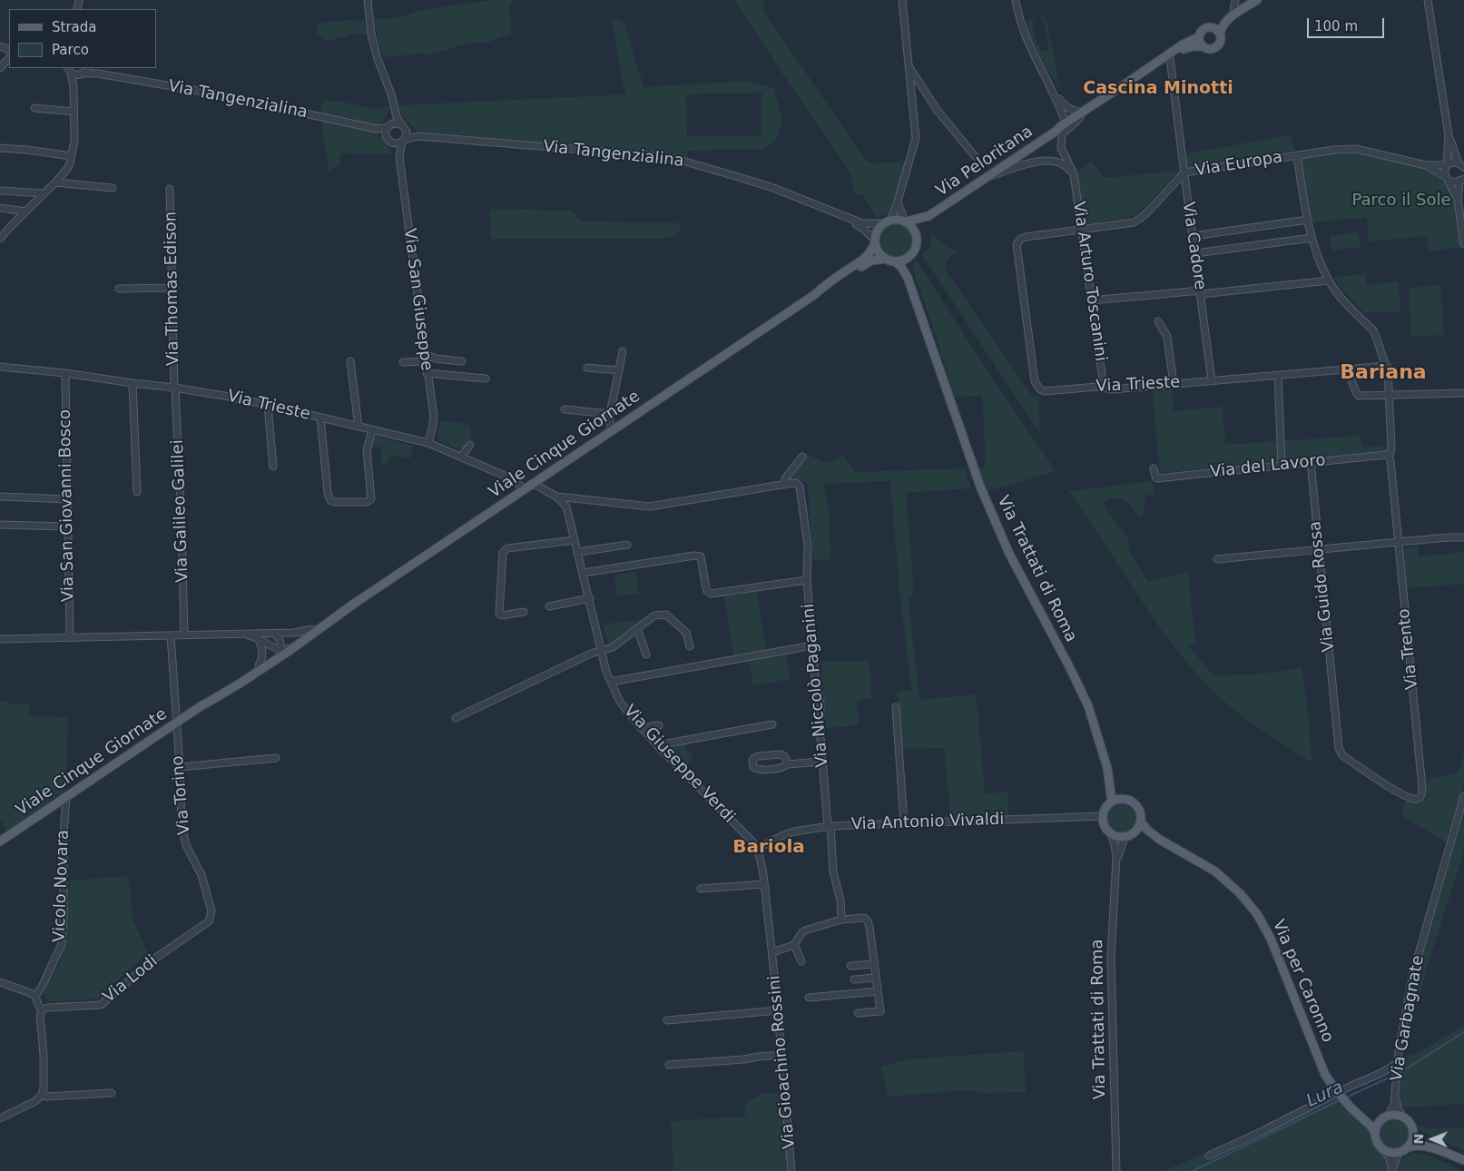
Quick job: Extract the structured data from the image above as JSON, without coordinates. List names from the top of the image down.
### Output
{
  "streets": {
    "main road": [
      "Via Peloritana",
      "Viale Cinque Giornate",
      "Via Trattati di Roma",
      "Via per Caronno"
    ],
    "street": [
      "Via Tangenzialina",
      "Via Europa",
      "Via Cadore",
      "Via Arturo Toscanini",
      "Via Thomas Edison",
      "Via San Giuseppe",
      "Via Trieste",
      "Via del Lavoro",
      "Via San Giovanni Bosco",
      "Via Galileo Galilei",
      "Via Guido Rossa",
      "Via Trento",
      "Via Niccolò Paganini",
      "Via Giuseppe Verdi",
      "Via Torino",
      "Via Antonio Vivaldi",
      "Vicolo Novara",
      "Via Lodi",
      "Via Garbagnate",
      "Via Gioachino Rossini"
    ]
  },
  "crossings": [
    ["Via Tangenzialina", "Via Peloritana"],
    ["Via Tangenzialina", "Via San Giuseppe"],
    ["Via Tangenzialina", "Via Trattati di Roma"],
    ["Via Peloritana", "Via Cadore"],
    ["Via Peloritana", "Via Arturo Toscanini"],
    ["Via Peloritana", "Via Trattati di Roma"],
    ["Via Europa", "Via Cadore"],
    ["Via Europa", "Via Arturo Toscanini"],
    ["Via Europa", "Via Trieste"],
    ["Via Europa", "Via Trento"],
    ["Via Cadore", "Via Trieste"],
    ["Via Arturo Toscanini", "Via Trieste"],
    ["Via Thomas Edison", "Via Trieste"],
    ["Via Thomas Edison", "Via Galileo Galilei"],
    ["Via San Giuseppe", "Via Trieste"],
    ["Via Trieste", "Viale Cinque Giornate"],
    ["Via Trieste", "Via San Giovanni Bosco"],
    ["Via Trieste", "Via Galileo Galilei"],
    ["Via Trieste", "Via Trento"],
    ["Viale Cinque Giornate", "Via Giuseppe Verdi"],
    ["Viale Cinque Giornate", "Via Torino"],
    ["Viale Cinque Giornate", "Vicolo Novara"],
    ["Via del Lavoro", "Via Guido Rossa"],
    ["Via del Lavoro", "Via Trento"],
    ["Via Trattati di Roma", "Via Antonio Vivaldi"],
    ["Via Guido Rossa", "Via Trento"],
    ["Via Niccolò Paganini", "Via Antonio Vivaldi"],
    ["Via Giuseppe Verdi", "Via Antonio Vivaldi"],
    ["Via Giuseppe Verdi", "Via Gioachino Rossini"],
    ["Via Torino", "Via Lodi"]
  ],
  "districts": ["Cascina Minotti", "Bariana", "Bariola"],
  "water": ["Lura"],
  "parks": ["Parco il Sole"],
  "legend": ["Strada", "Parco"],
  "scale_bar": "100 m",
  "north": "left"
}
